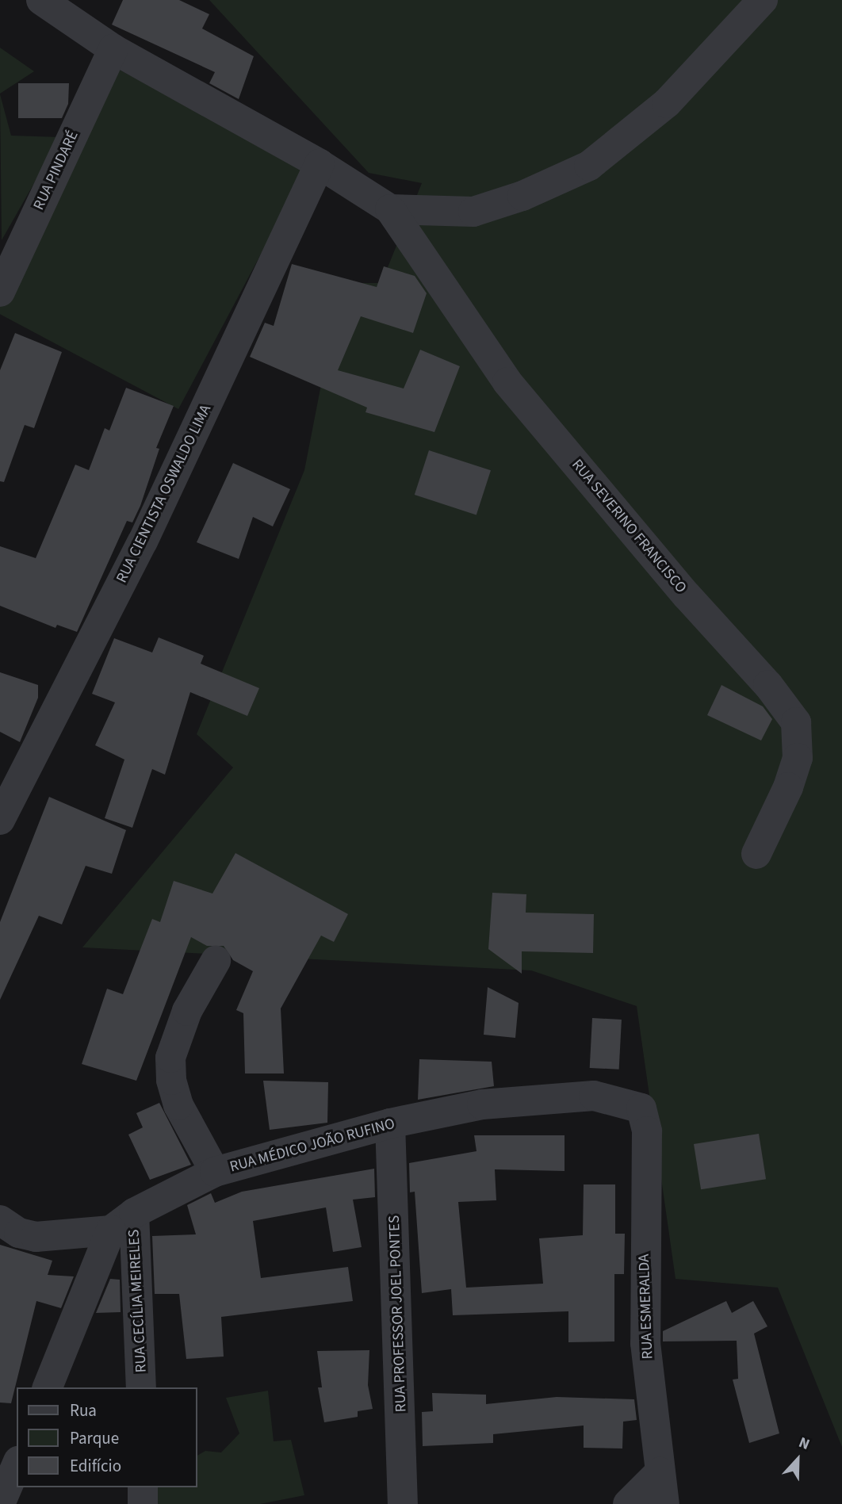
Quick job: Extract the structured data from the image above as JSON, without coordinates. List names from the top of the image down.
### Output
{
  "streets": {
    "street": [
      "RUA PINDARÉ",
      "RUA CIENTISTA OSWALDO LIMA",
      "RUA SEVERINO FRANCISCO",
      "RUA MÉDICO JOÃO RUFINO",
      "RUA CECÍLIA MEIRELES",
      "RUA ESMERALDA",
      "RUA PROFESSOR JOEL PONTES"
    ]
  },
  "crossings": [
    ["RUA MÉDICO JOÃO RUFINO", "RUA CECÍLIA MEIRELES"],
    ["RUA MÉDICO JOÃO RUFINO", "RUA ESMERALDA"],
    ["RUA MÉDICO JOÃO RUFINO", "RUA PROFESSOR JOEL PONTES"]
  ],
  "legend": ["Rua", "Parque", "Edifício"],
  "north": "top"
}
